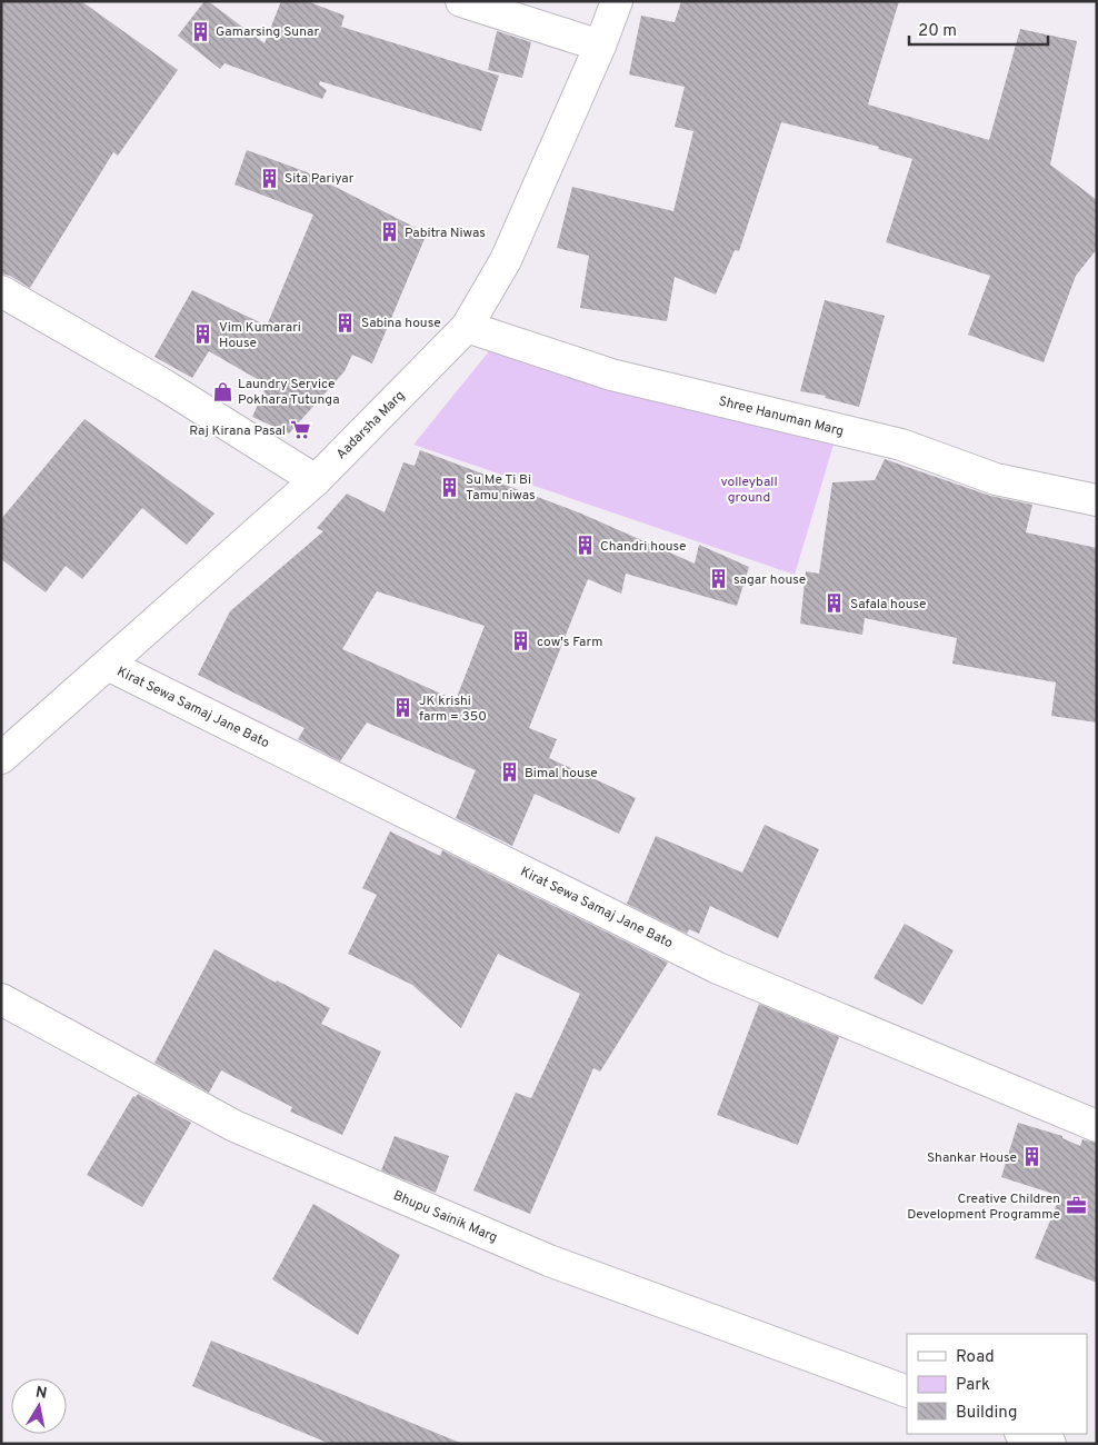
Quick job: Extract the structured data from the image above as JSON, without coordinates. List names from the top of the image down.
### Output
{
  "streets": {
    "street": [
      "Shree Hanuman Marg",
      "Aadarsha Marg",
      "Kirat Sewa Samaj Jane Bato",
      "Bhupu Sainik Marg"
    ]
  },
  "crossings": [
    ["Shree Hanuman Marg", "Aadarsha Marg"],
    ["Aadarsha Marg", "Kirat Sewa Samaj Jane Bato"]
  ],
  "parks": ["volleyball ground"],
  "places": {
    "building": [
      "Gamarsing Sunar",
      "Sita Pariyar",
      "Pabitra Niwas",
      "Sabina house",
      "Vim Kumarari House",
      "Su Me Ti Bi Tamu niwas",
      "Chandri house",
      "sagar house",
      "Safala house",
      "cow's Farm",
      "JK krishi farm = 350",
      "Bimal house",
      "Shankar House"
    ],
    "shop": ["Laundry Service Pokhara Tutunga"],
    "supermarket": ["Raj Kirana Pasal"],
    "office": ["Creative Children Development Programme"]
  },
  "legend": ["Road", "Park", "Building"],
  "scale_bar": "20 m",
  "north": "top"
}
